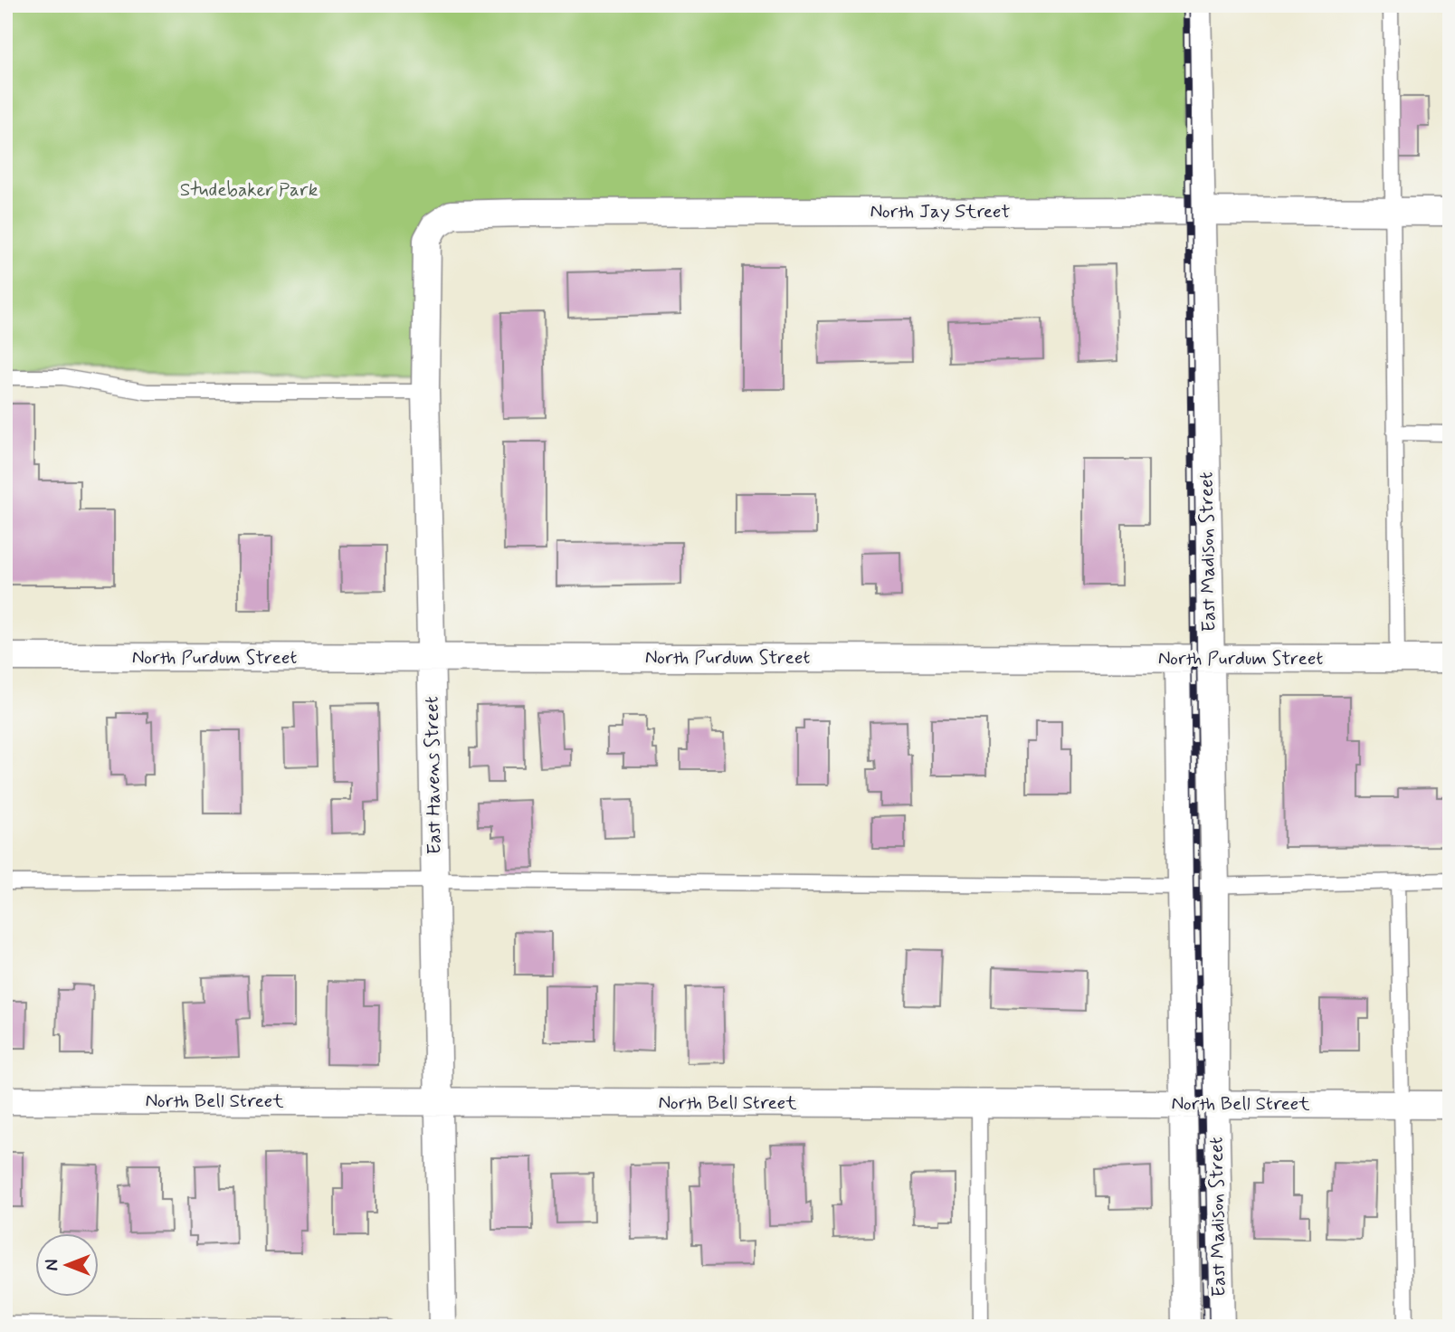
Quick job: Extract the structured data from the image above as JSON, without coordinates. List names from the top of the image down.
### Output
{
  "streets": {
    "street": [
      "North Jay Street",
      "East Madison Street",
      "North Purdum Street",
      "East Havens Street",
      "North Bell Street"
    ]
  },
  "crossings": [
    ["North Jay Street", "East Madison Street"],
    ["North Jay Street", "East Havens Street"],
    ["East Madison Street", "North Purdum Street"],
    ["East Madison Street", "North Bell Street"],
    ["North Purdum Street", "East Havens Street"],
    ["East Havens Street", "North Bell Street"]
  ],
  "parks": ["Studebaker Park"],
  "north": "left"
}
